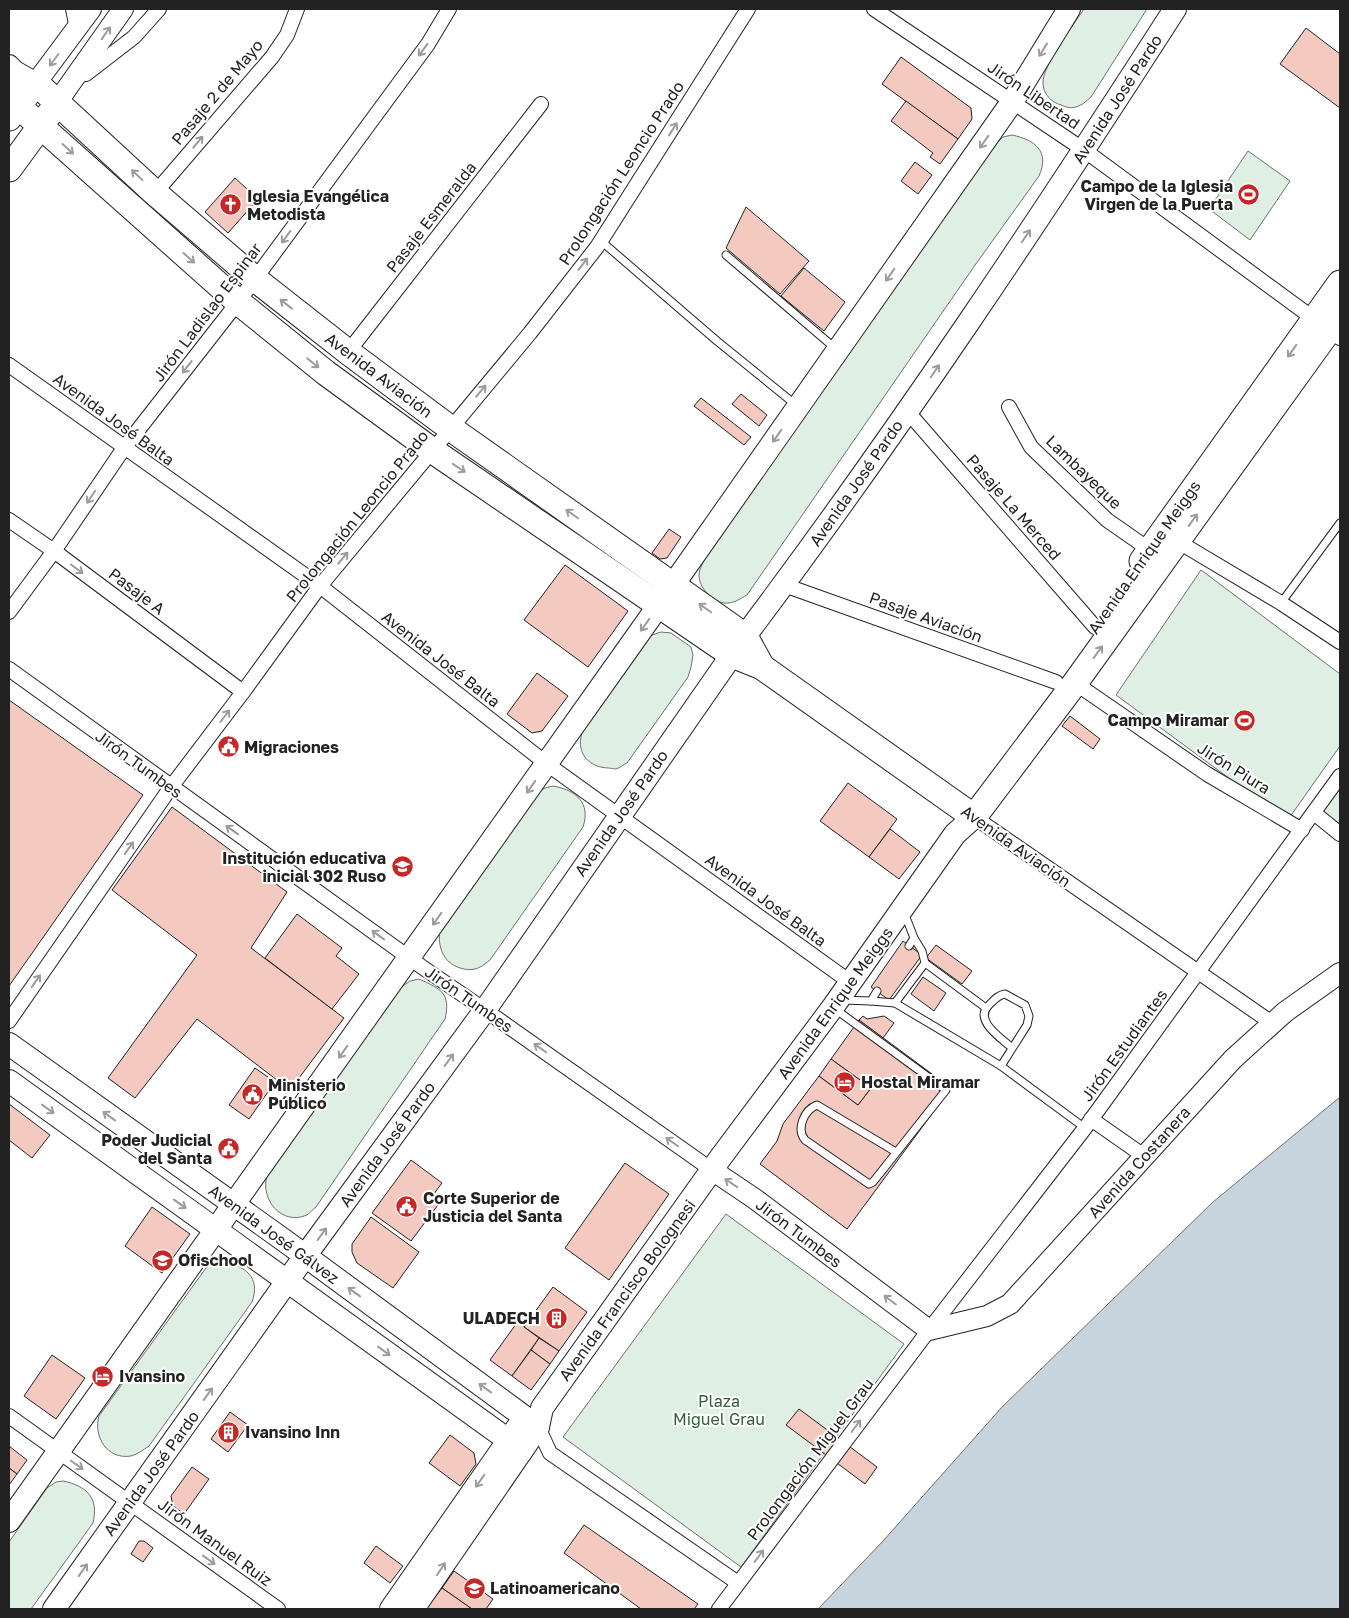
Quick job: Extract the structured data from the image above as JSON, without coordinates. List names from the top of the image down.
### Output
{
  "streets": {
    "highway": ["Avenida Aviación", "Avenida Enrique Meiggs"],
    "main road": [
      "Avenida José Pardo",
      "Jirón Tumbes",
      "Avenida Costanera",
      "Avenida José Gálvez",
      "Avenida Francisco Bolognesi"
    ],
    "street": [
      "Pasaje 2 de Mayo",
      "Jirón Libertad",
      "Prolongación Leoncio Prado",
      "Pasaje Esmeralda",
      "Jirón Ladislao Espinar",
      "Avenida José Balta",
      "Lambayeque",
      "Pasaje La Merced",
      "Pasaje A",
      "Pasaje Aviación",
      "Jirón Piura",
      "Jirón Estudiantes",
      "Prolongación Miguel Grau",
      "Jirón Manuel Ruiz"
    ]
  },
  "crossings": [
    ["Pasaje 2 de Mayo", "Avenida Aviación"],
    ["Jirón Libertad", "Avenida José Pardo"],
    ["Jirón Libertad", "Avenida Enrique Meiggs"],
    ["Avenida José Pardo", "Avenida Aviación"],
    ["Avenida José Pardo", "Avenida José Balta"],
    ["Avenida José Pardo", "Pasaje La Merced"],
    ["Avenida José Pardo", "Pasaje Aviación"],
    ["Avenida José Pardo", "Jirón Tumbes"],
    ["Avenida José Pardo", "Avenida José Gálvez"],
    ["Avenida José Pardo", "Jirón Manuel Ruiz"],
    ["Prolongación Leoncio Prado", "Avenida Aviación"],
    ["Prolongación Leoncio Prado", "Avenida José Balta"],
    ["Prolongación Leoncio Prado", "Pasaje A"],
    ["Prolongación Leoncio Prado", "Jirón Tumbes"],
    ["Pasaje Esmeralda", "Avenida Aviación"],
    ["Jirón Ladislao Espinar", "Avenida Aviación"],
    ["Jirón Ladislao Espinar", "Avenida José Balta"],
    ["Jirón Ladislao Espinar", "Pasaje A"],
    ["Avenida Aviación", "Avenida Enrique Meiggs"],
    ["Avenida Aviación", "Jirón Estudiantes"],
    ["Avenida Aviación", "Avenida Costanera"],
    ["Avenida José Balta", "Avenida Enrique Meiggs"],
    ["Lambayeque", "Avenida Enrique Meiggs"],
    ["Pasaje La Merced", "Avenida Enrique Meiggs"],
    ["Avenida Enrique Meiggs", "Pasaje Aviación"],
    ["Avenida Enrique Meiggs", "Jirón Tumbes"],
    ["Avenida Enrique Meiggs", "Jirón Piura"],
    ["Avenida Enrique Meiggs", "Avenida Francisco Bolognesi"],
    ["Pasaje Aviación", "Jirón Piura"],
    ["Jirón Tumbes", "Jirón Estudiantes"],
    ["Jirón Tumbes", "Avenida Costanera"],
    ["Jirón Tumbes", "Avenida Francisco Bolognesi"],
    ["Jirón Tumbes", "Prolongación Miguel Grau"],
    ["Jirón Piura", "Jirón Estudiantes"],
    ["Jirón Estudiantes", "Avenida Costanera"],
    ["Jirón Estudiantes", "Prolongación Miguel Grau"],
    ["Avenida Costanera", "Prolongación Miguel Grau"],
    ["Avenida José Gálvez", "Avenida Francisco Bolognesi"]
  ],
  "one_way": [
    "Prolongación Leoncio Prado",
    "Jirón Ladislao Espinar",
    "Pasaje A",
    "Jirón Tumbes",
    "Prolongación Miguel Grau",
    "Jirón Manuel Ruiz"
  ],
  "parks": ["Plaza Miguel Grau"],
  "places": {
    "sports": ["Campo de la Iglesia Virgen de la Puerta", "Campo Miramar"],
    "church": ["Iglesia Evangélica Metodista"],
    "public building": [
      "Migraciones",
      "Ministerio Público",
      "Poder Judicial del Santa",
      "Corte Superior de Justicia del Santa"
    ],
    "school or university": ["Institución educativa inicial 302 Ruso", "Ofischool", "Latinoamericano"],
    "hotel": ["Hostal Miramar", "Ivansino"],
    "building": ["ULADECH", "Ivansino Inn"]
  }
}
